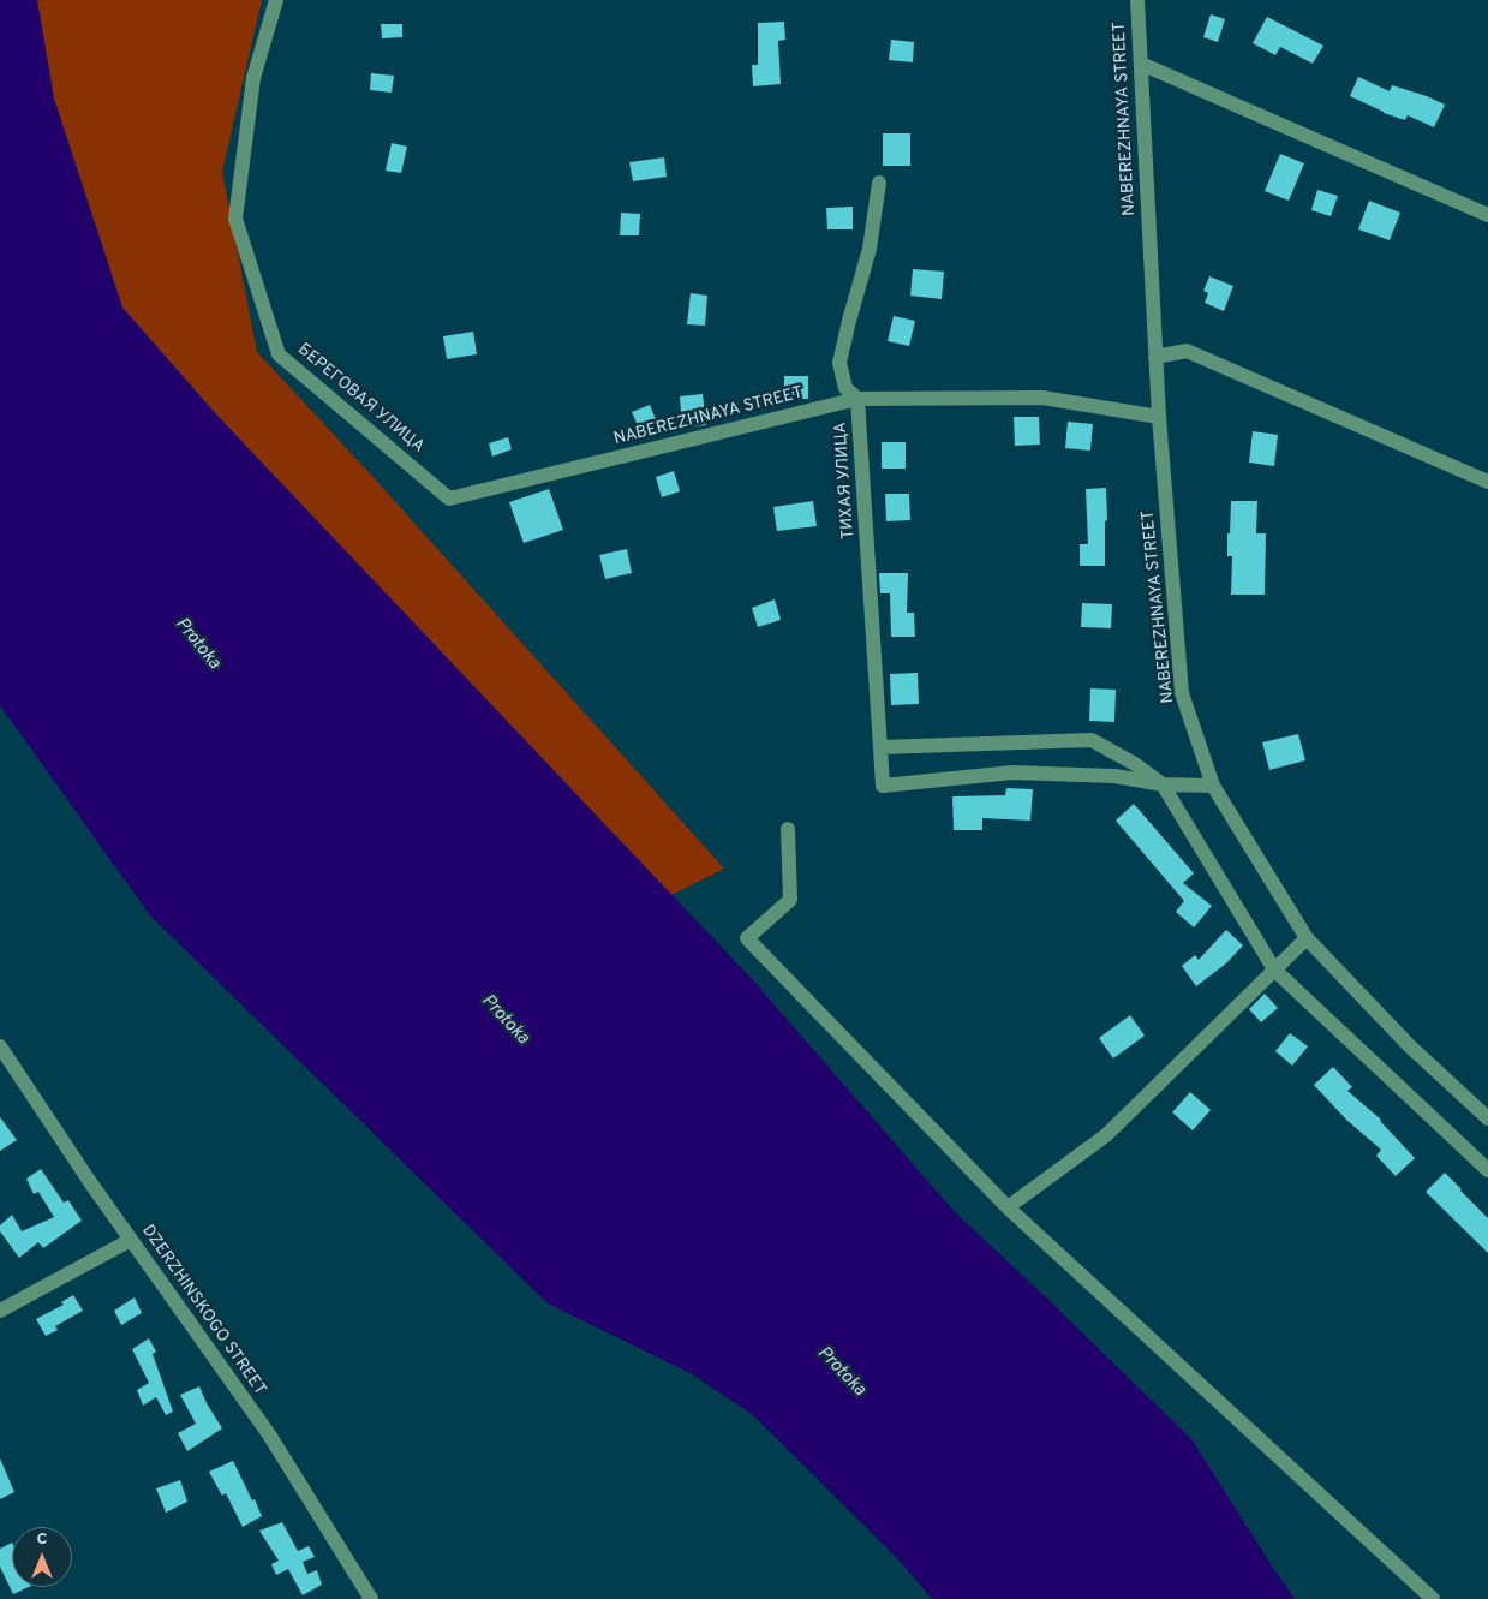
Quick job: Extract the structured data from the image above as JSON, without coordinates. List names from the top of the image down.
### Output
{
  "streets": {
    "street": [
      "NABEREZHNAYA STREET",
      "БЕРЕГОВАЯ УЛИЦА",
      "ТИХАЯ УЛИЦА",
      "DZERZHINSKOGO STREET"
    ]
  },
  "crossings": [
    ["NABEREZHNAYA STREET", "БЕРЕГОВАЯ УЛИЦА"],
    ["NABEREZHNAYA STREET", "ТИХАЯ УЛИЦА"]
  ],
  "water": ["Protoka"],
  "north": "top"
}
